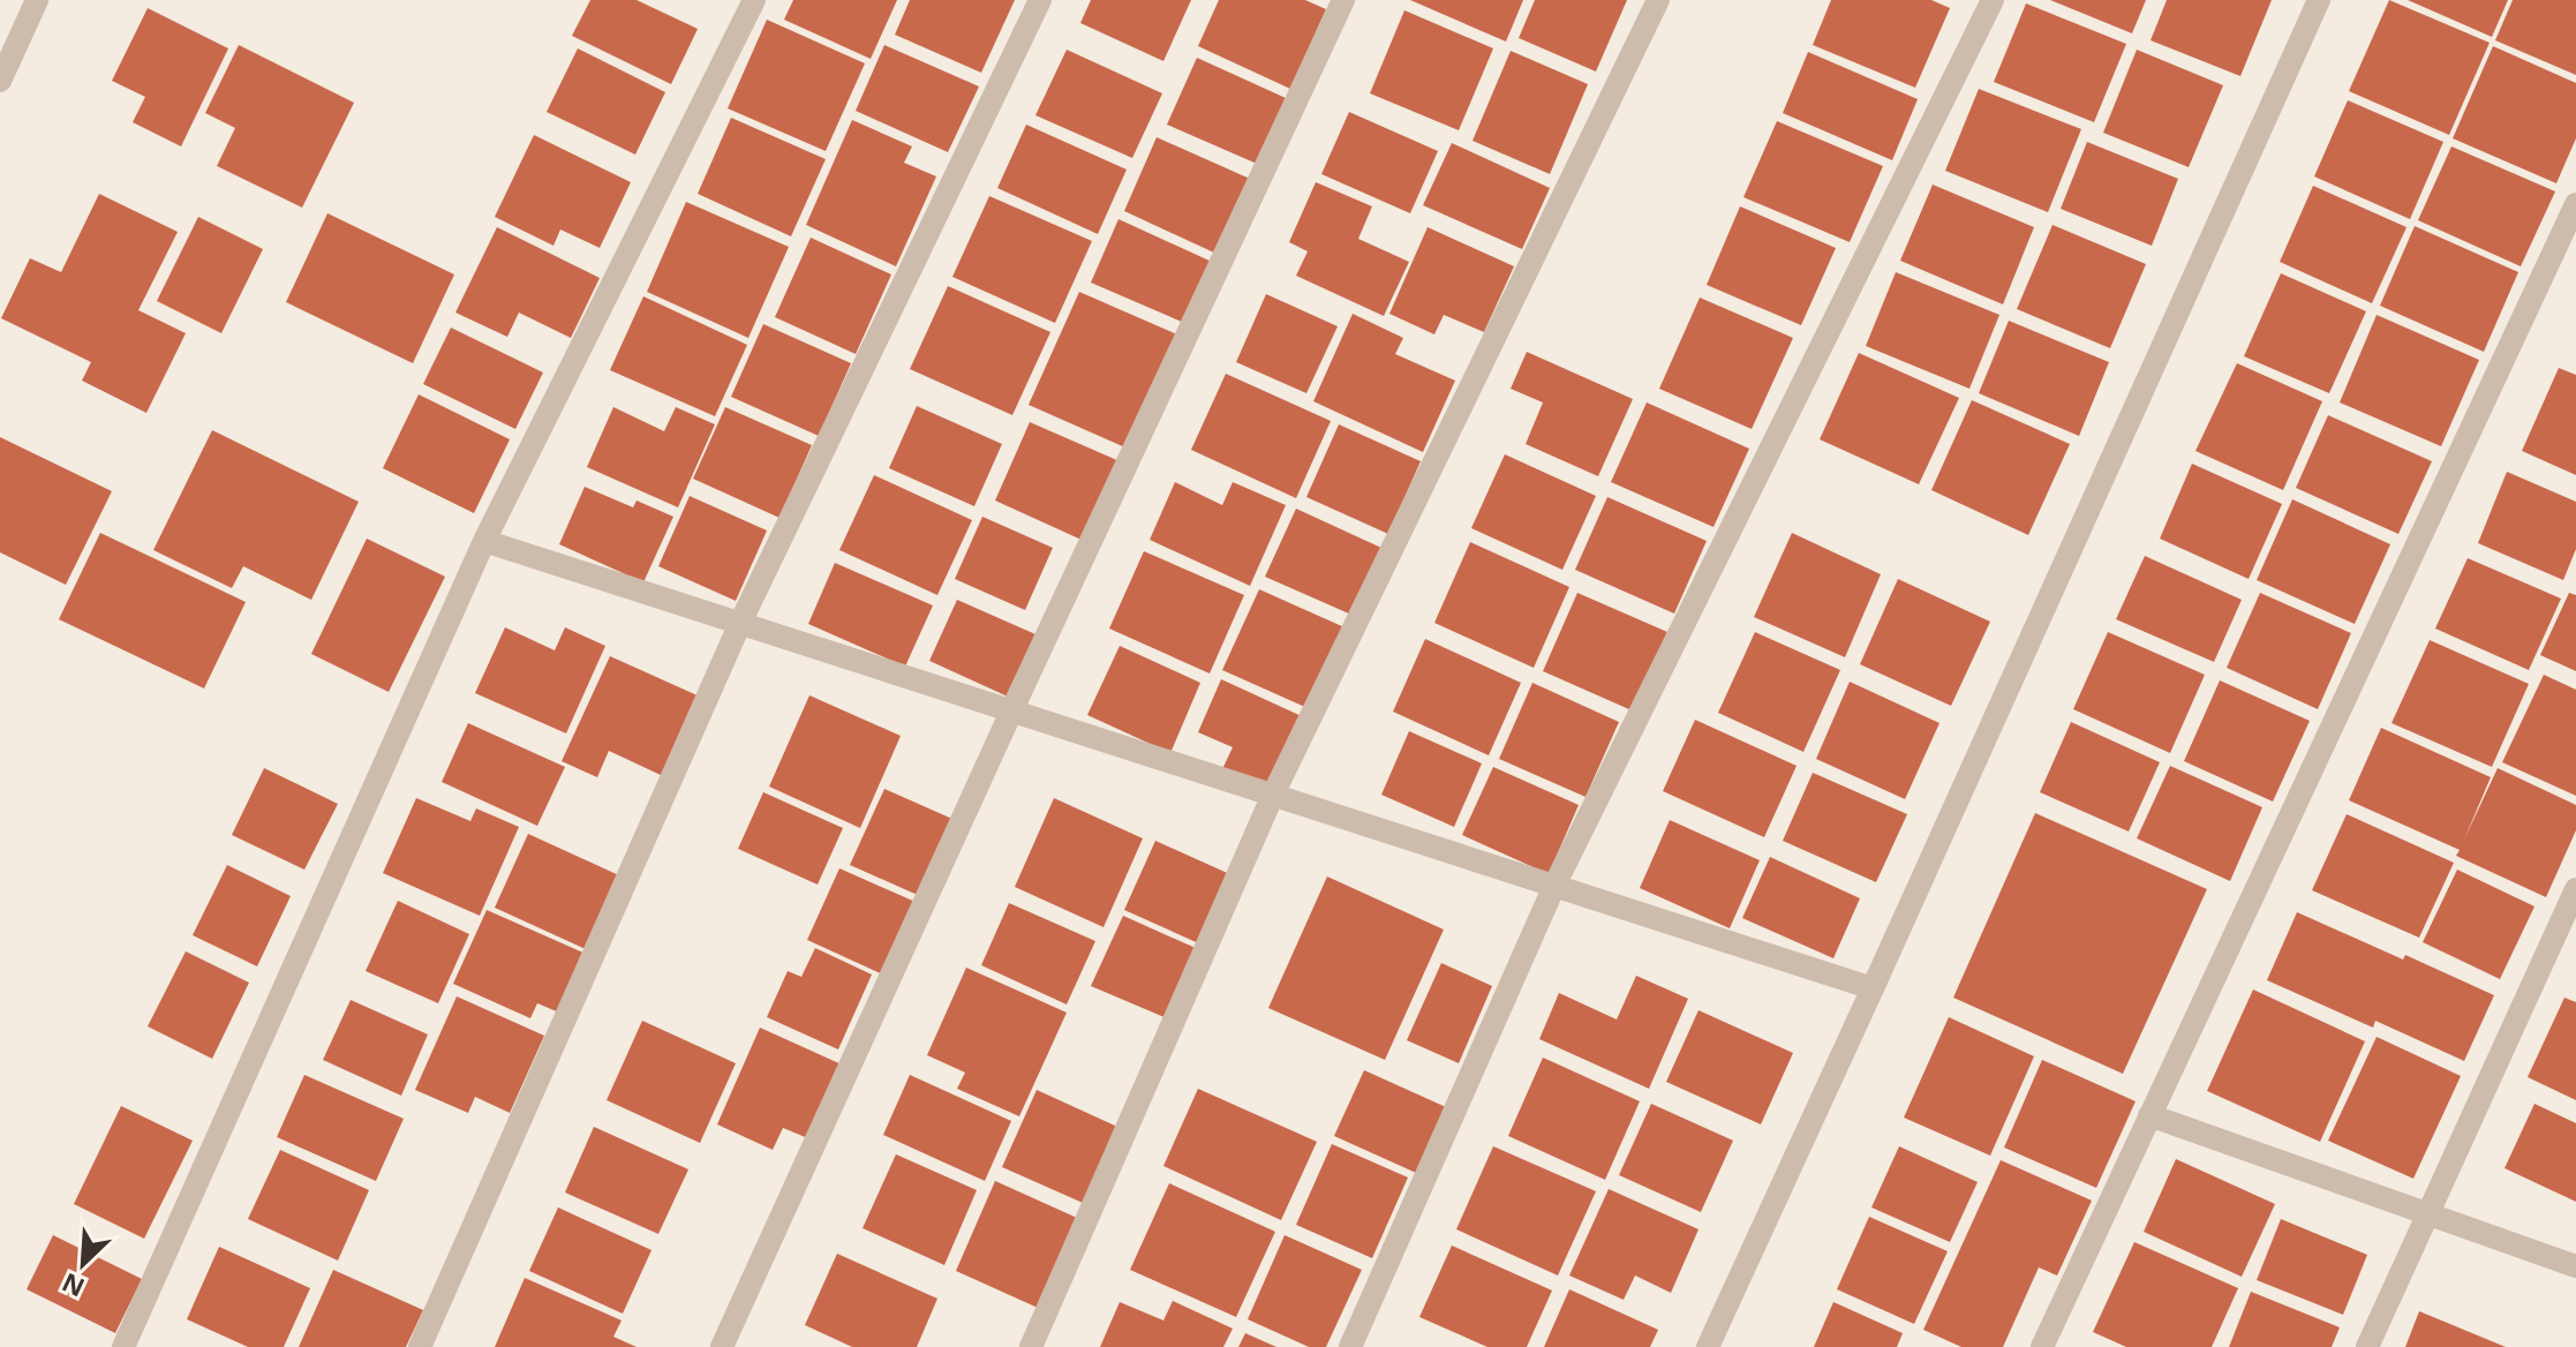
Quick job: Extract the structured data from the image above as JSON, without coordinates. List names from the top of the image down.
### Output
{
  "north": "bottom left"
}
